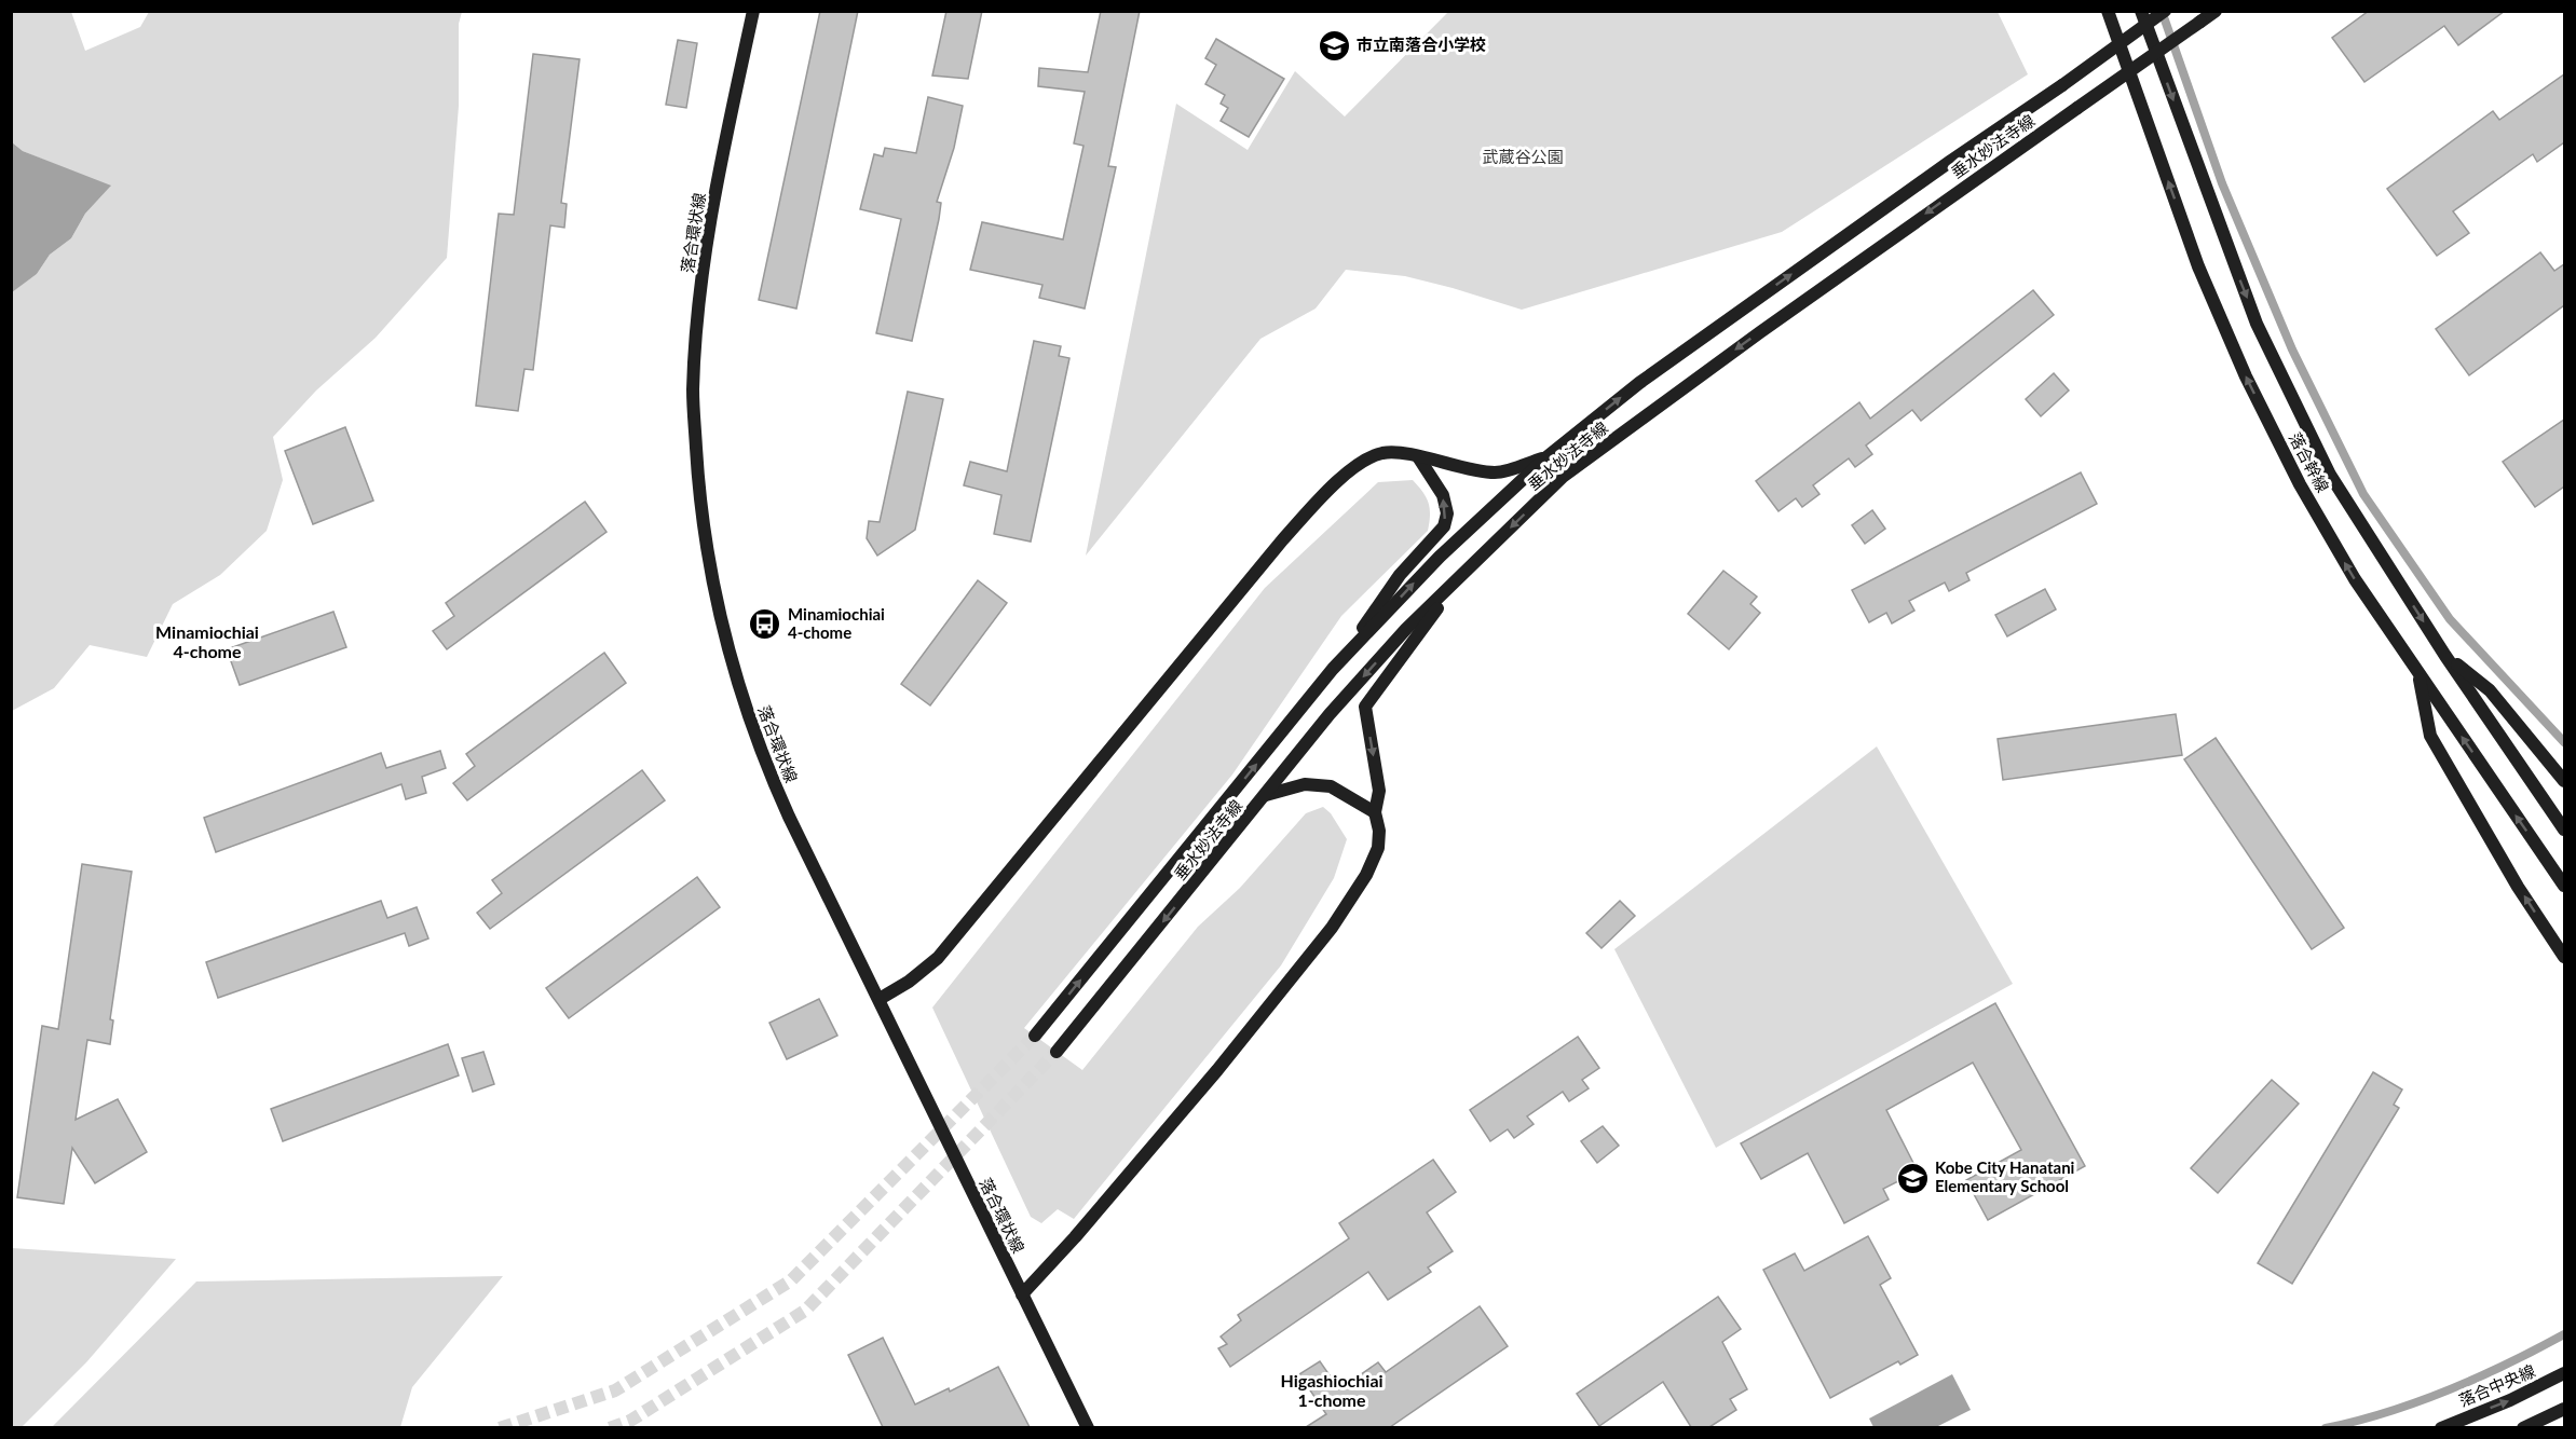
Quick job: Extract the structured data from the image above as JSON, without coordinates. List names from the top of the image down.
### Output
{
  "streets": {
    "street": [
      "垂水妙法寺線",
      "落合環状線",
      "落合幹線",
      "落合中央線"
    ]
  },
  "districts": ["Minamiochiai 4-chome", "Higashiochiai 1-chome"],
  "parks": ["武蔵谷公園"],
  "places": {
    "school or university": ["市立南落合小学校", "Kobe City Hanatani Elementary School"],
    "bus stop": ["Minamiochiai 4-chome"]
  }
}
